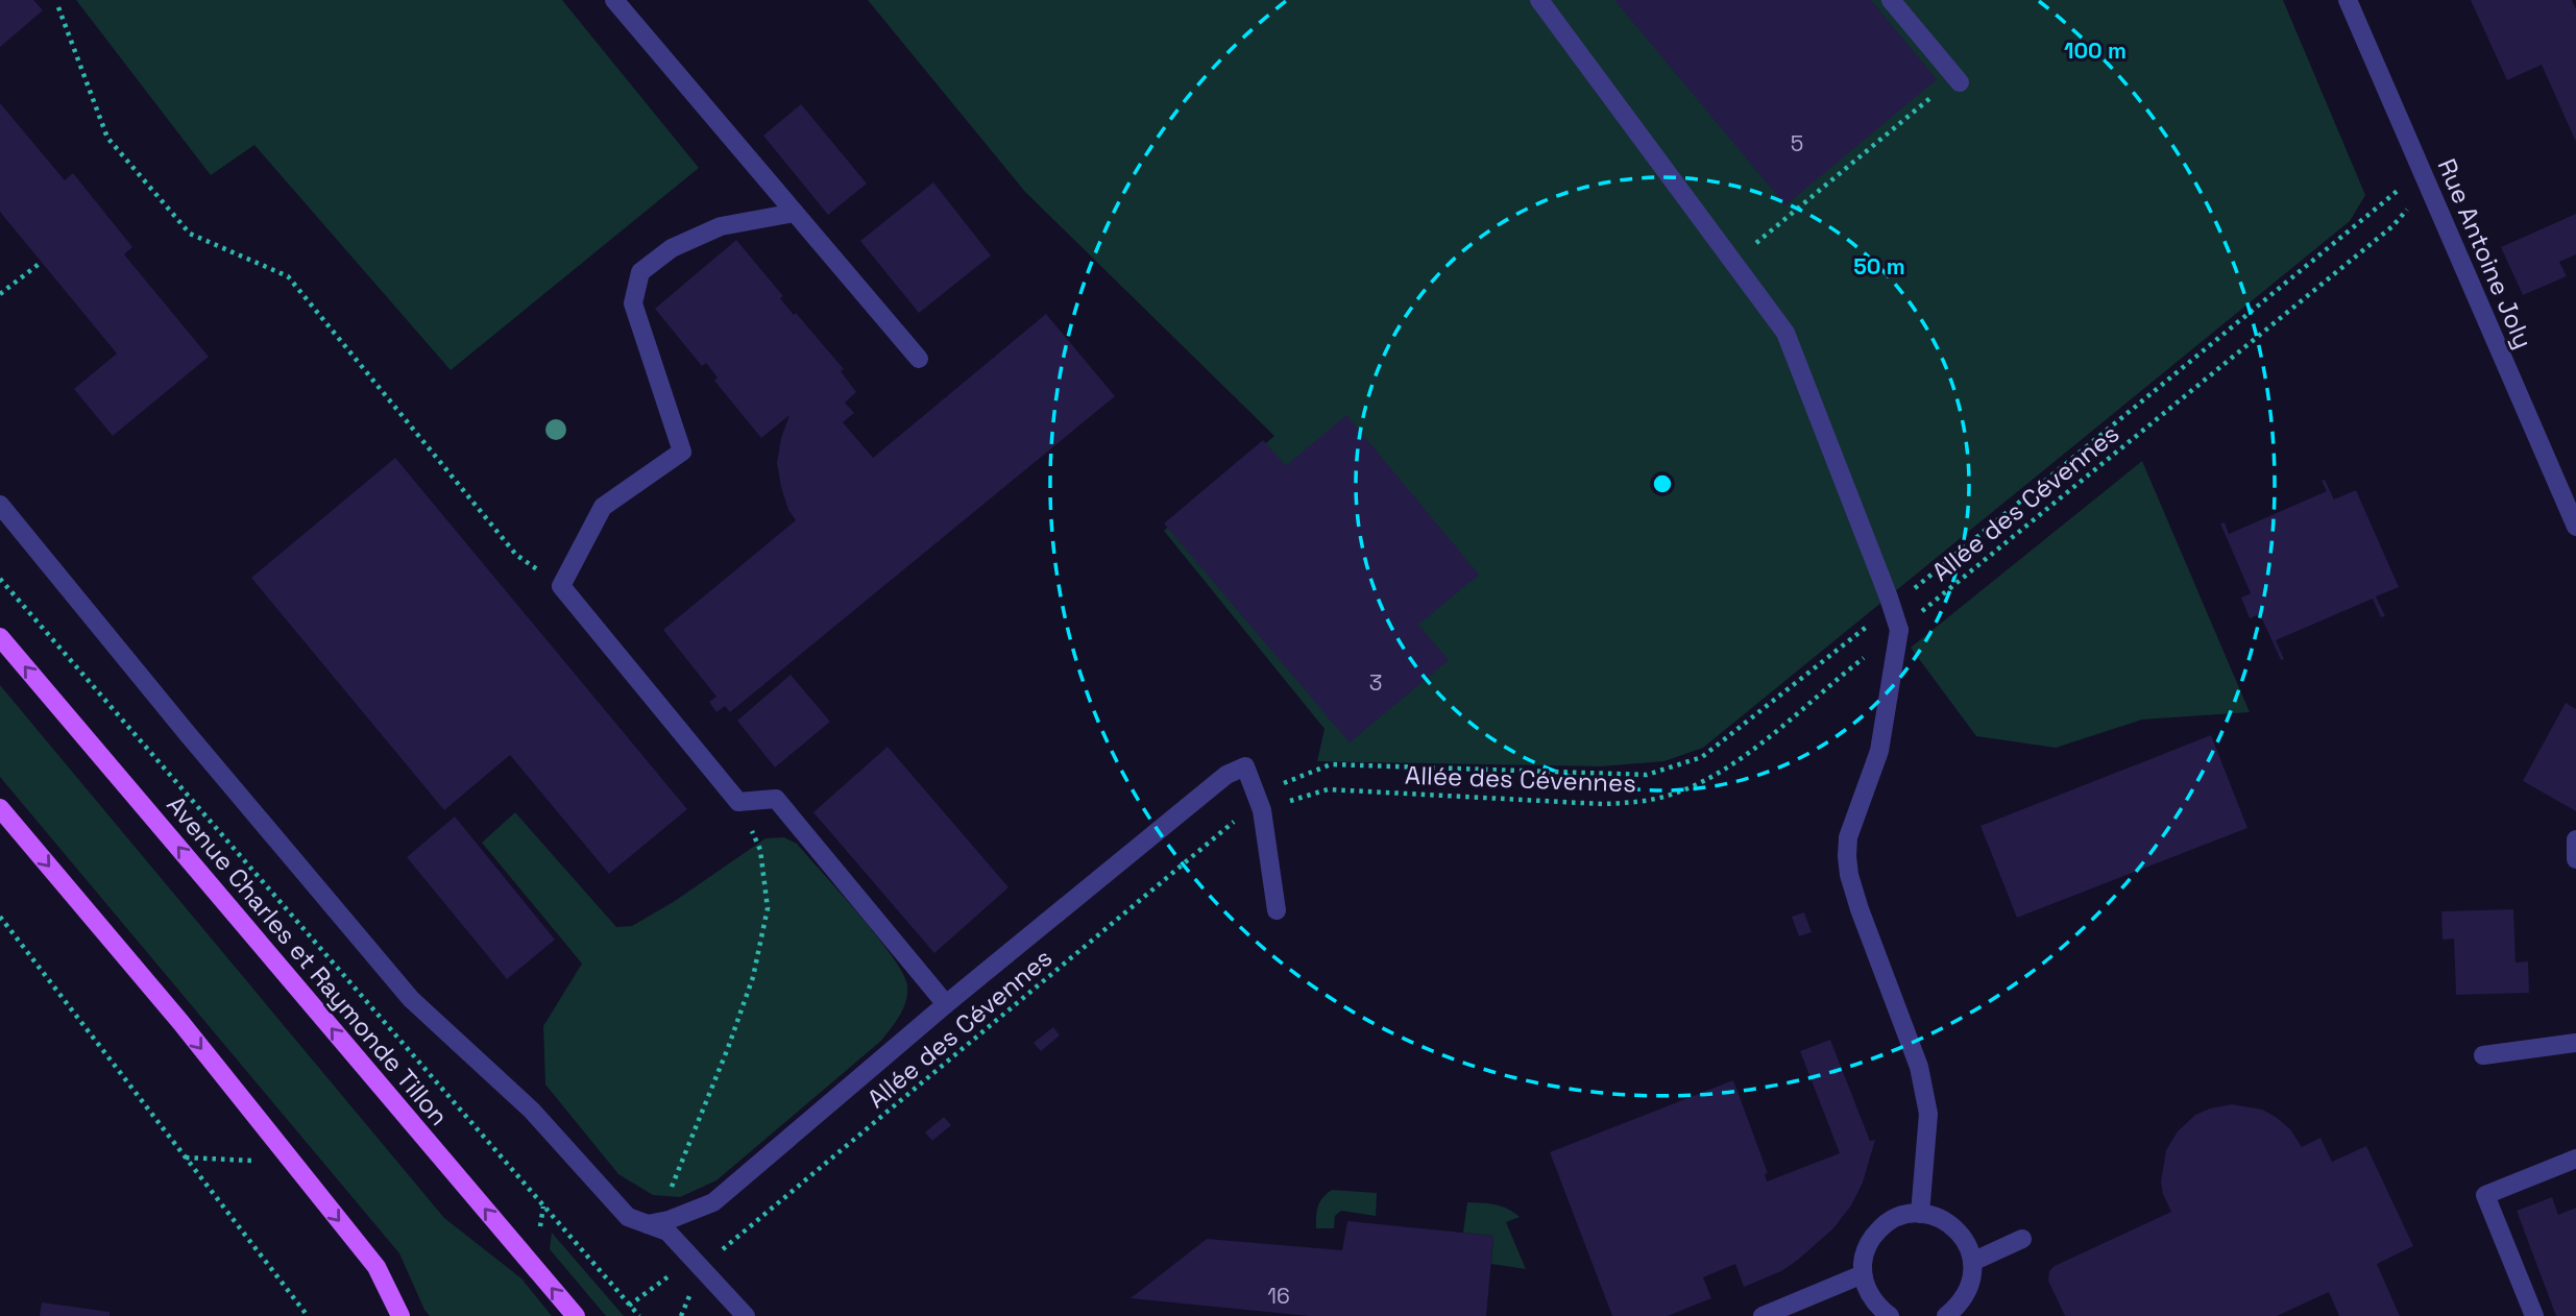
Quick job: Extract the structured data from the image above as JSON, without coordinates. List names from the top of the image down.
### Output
{
  "streets": {
    "main road": ["Avenue Charles et Raymonde Tillon"],
    "street": ["Rue Antoine Joly"],
    "path": ["Allée des Cévennes"]
  },
  "crossings": [
    ["Rue Antoine Joly", "Allée des Cévennes"]
  ],
  "house_numbers": ["5", "3", "16"],
  "rings": ["100 m", "50 m"]
}
